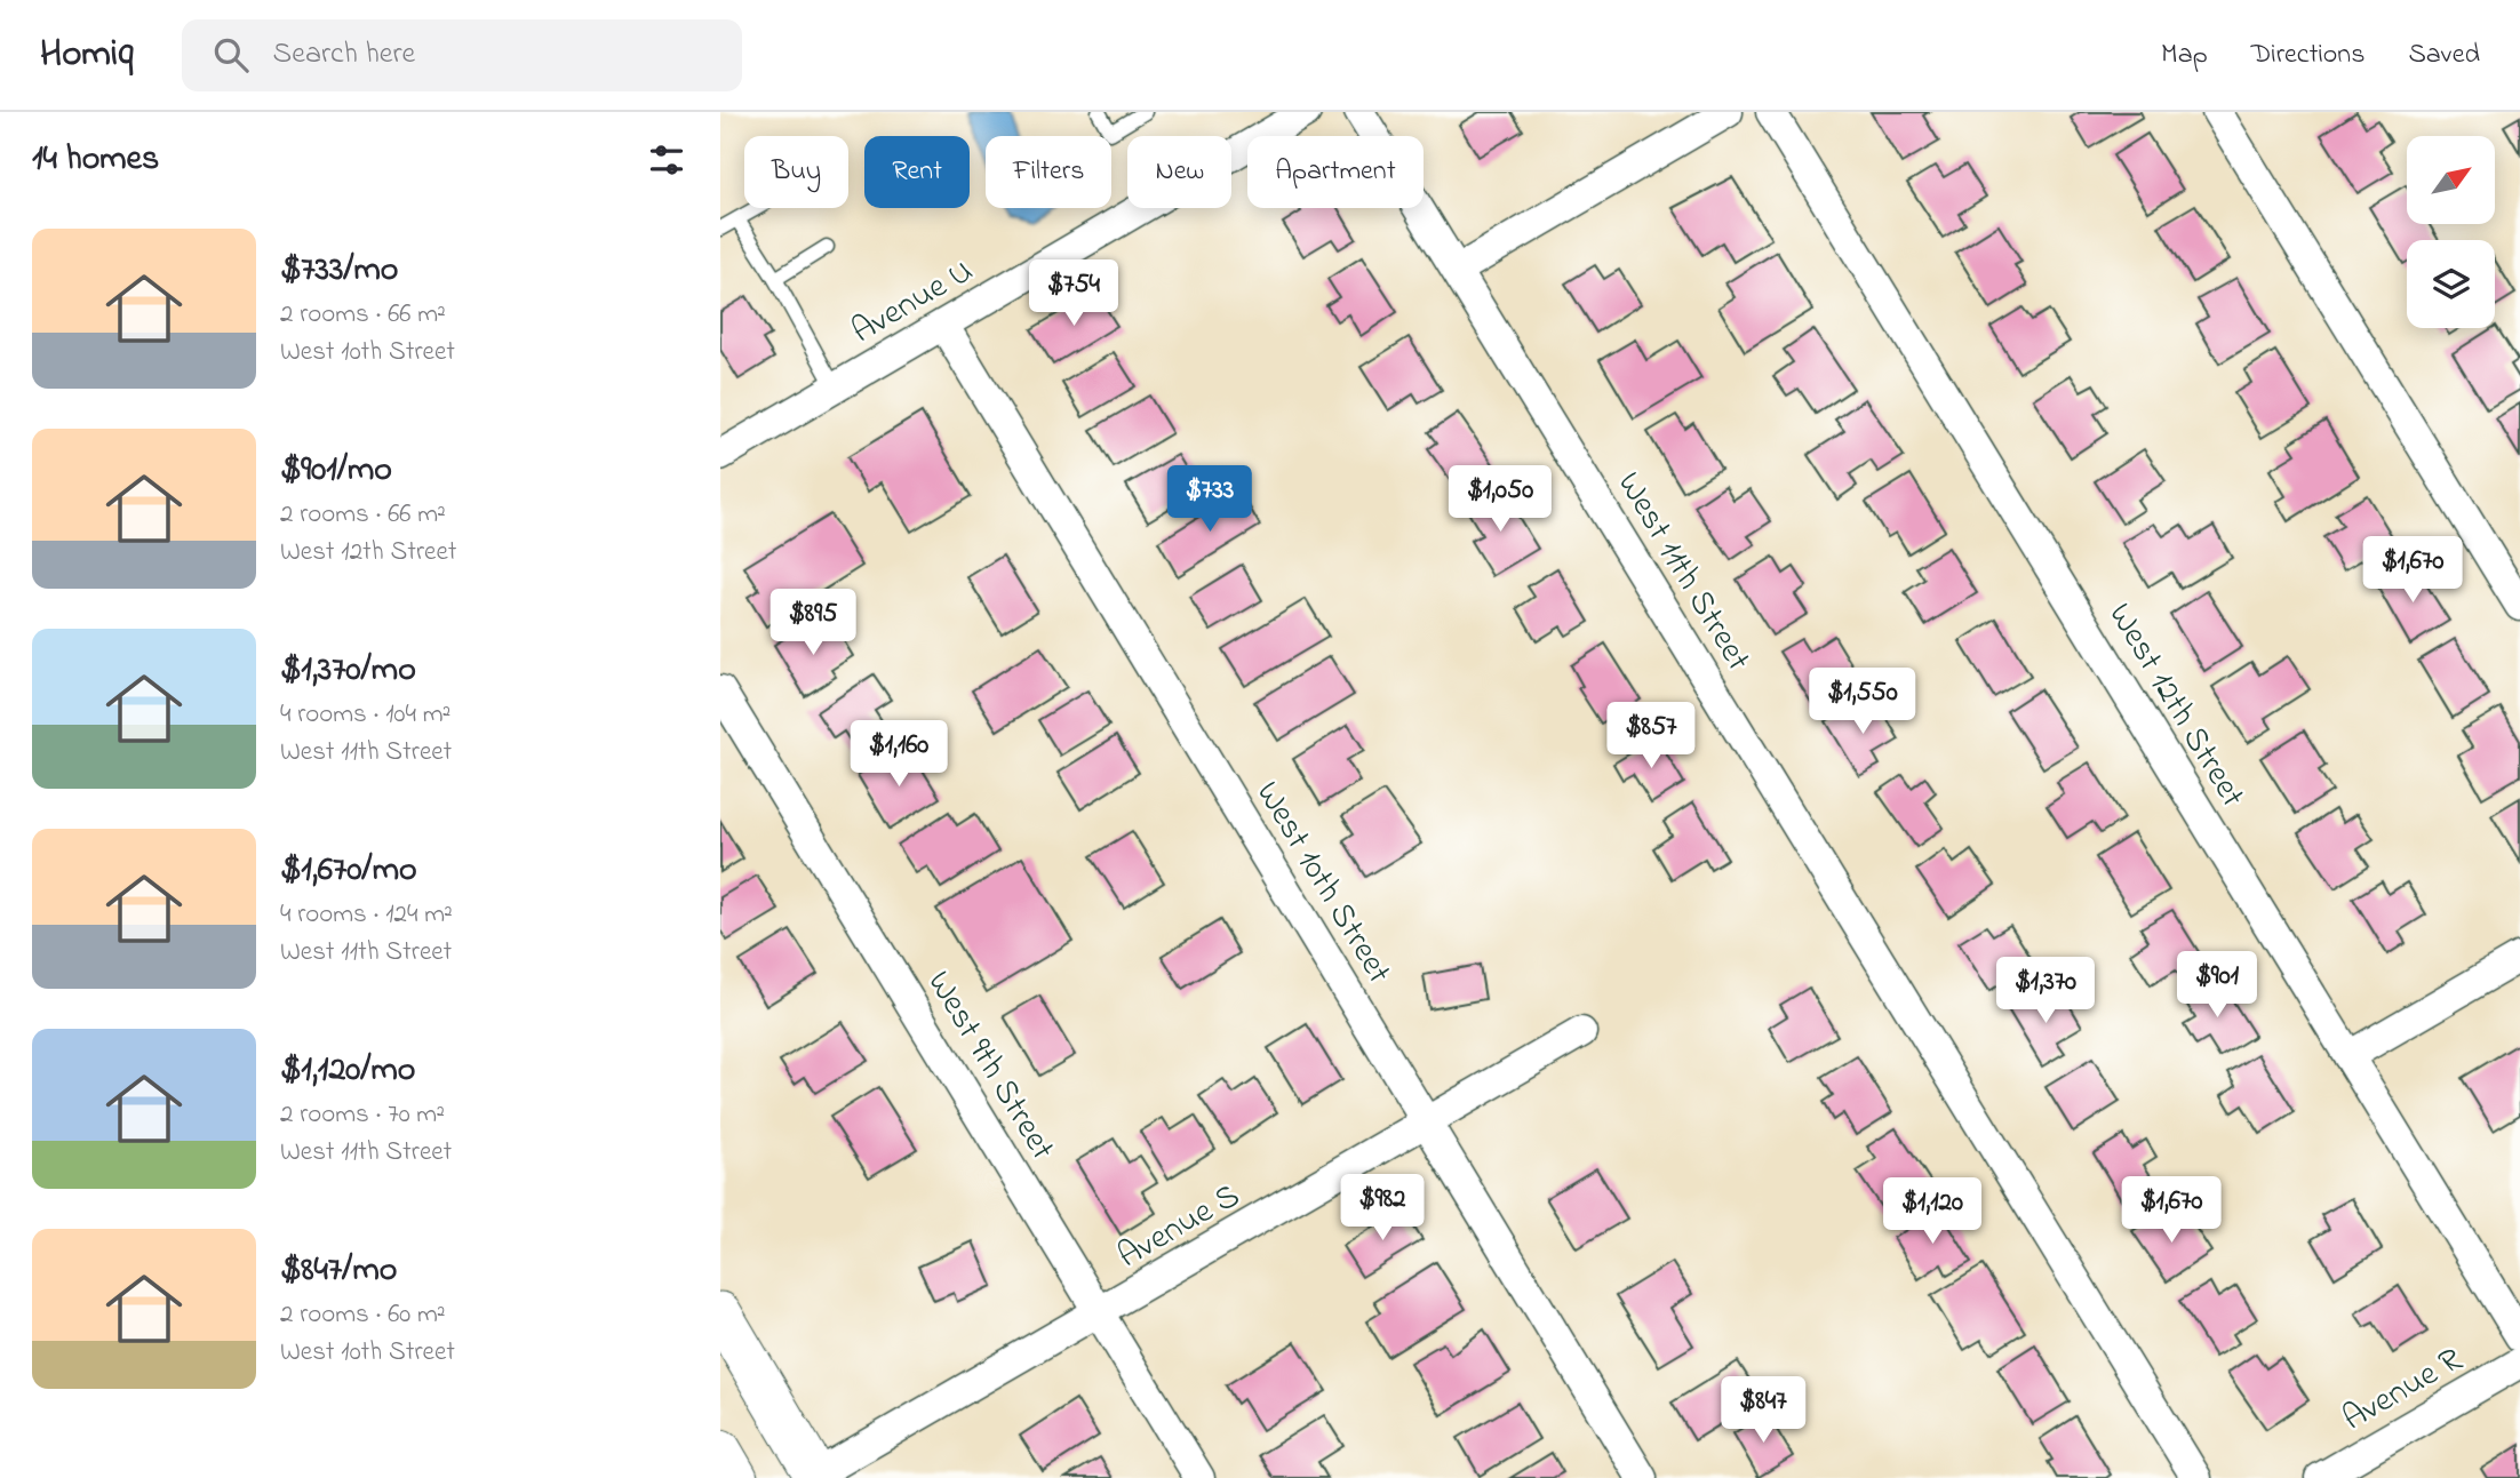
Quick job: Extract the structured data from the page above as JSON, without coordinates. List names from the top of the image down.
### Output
{
  "streets": {
    "street": [
      "Avenue U",
      "West 11th Street",
      "West 12th Street",
      "West 10th Street",
      "West 9th Street",
      "Avenue S",
      "Avenue R"
    ]
  },
  "crossings": [
    ["Avenue U", "West 10th Street"],
    ["West 10th Street", "Avenue S"],
    ["West 9th Street", "Avenue S"]
  ],
  "north": "top right",
  "page": {
    "header": "Homiq",
    "search": "Search here",
    "nav": ["Map", "Directions", "Saved"],
    "heading": "14 homes",
    "chip": [
      "Buy",
      "Rent",
      "Filters",
      "New",
      "Apartment"
    ],
    "list": [
      {
        "name": "$733/mo",
        "note": "2 rooms · 66 m² · West 10th Street"
      },
      {
        "name": "$901/mo",
        "note": "2 rooms · 66 m² · West 12th Street"
      },
      {
        "name": "$1,370/mo",
        "note": "4 rooms · 104 m² · West 11th Street"
      },
      {
        "name": "$1,670/mo",
        "note": "4 rooms · 124 m² · West 11th Street"
      },
      {
        "name": "$1,120/mo",
        "note": "2 rooms · 70 m² · West 11th Street"
      },
      {
        "name": "$847/mo",
        "note": "2 rooms · 60 m² · West 10th Street"
      }
    ],
    "price": [
      "$754",
      "$733",
      "$1,050",
      "$1,670",
      "$895",
      "$1,550",
      "$857",
      "$1,160",
      "$901",
      "$1,370",
      "$982",
      "$1,670",
      "$1,120",
      "$847"
    ]
  }
}
